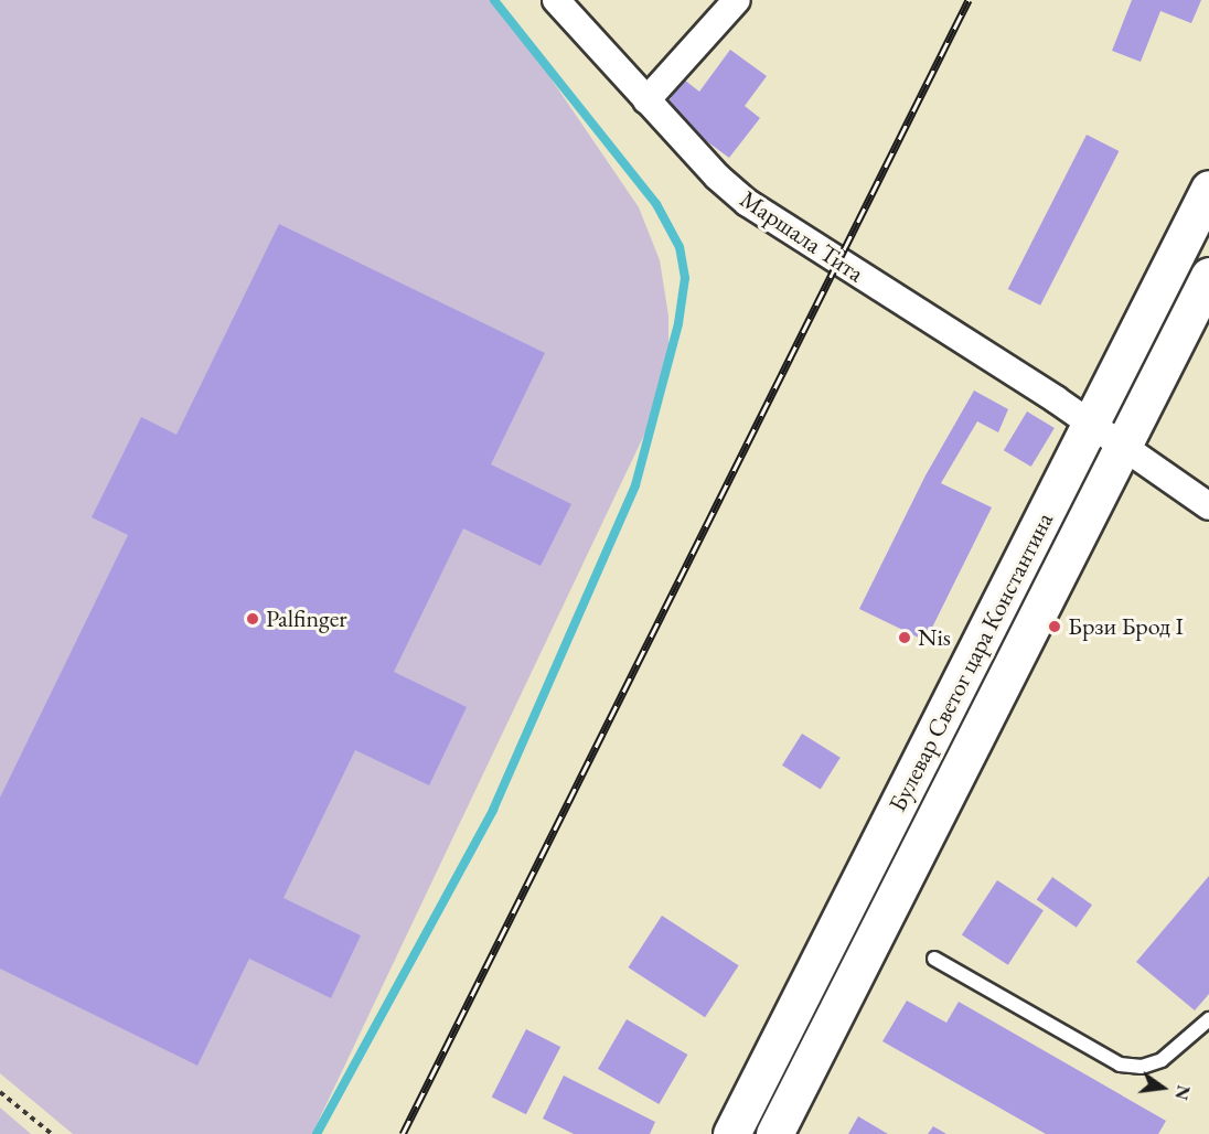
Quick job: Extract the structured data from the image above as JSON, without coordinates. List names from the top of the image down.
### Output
{
  "streets": {
    "main road": ["Булевар Светог цара Константина"],
    "street": ["Маршала Тита"]
  },
  "crossings": [
    ["Маршала Тита", "Булевар Светог цара Константина"]
  ],
  "places": ["Palfinger", "Брзи Брод I", "Nis"],
  "north": "right"
}
